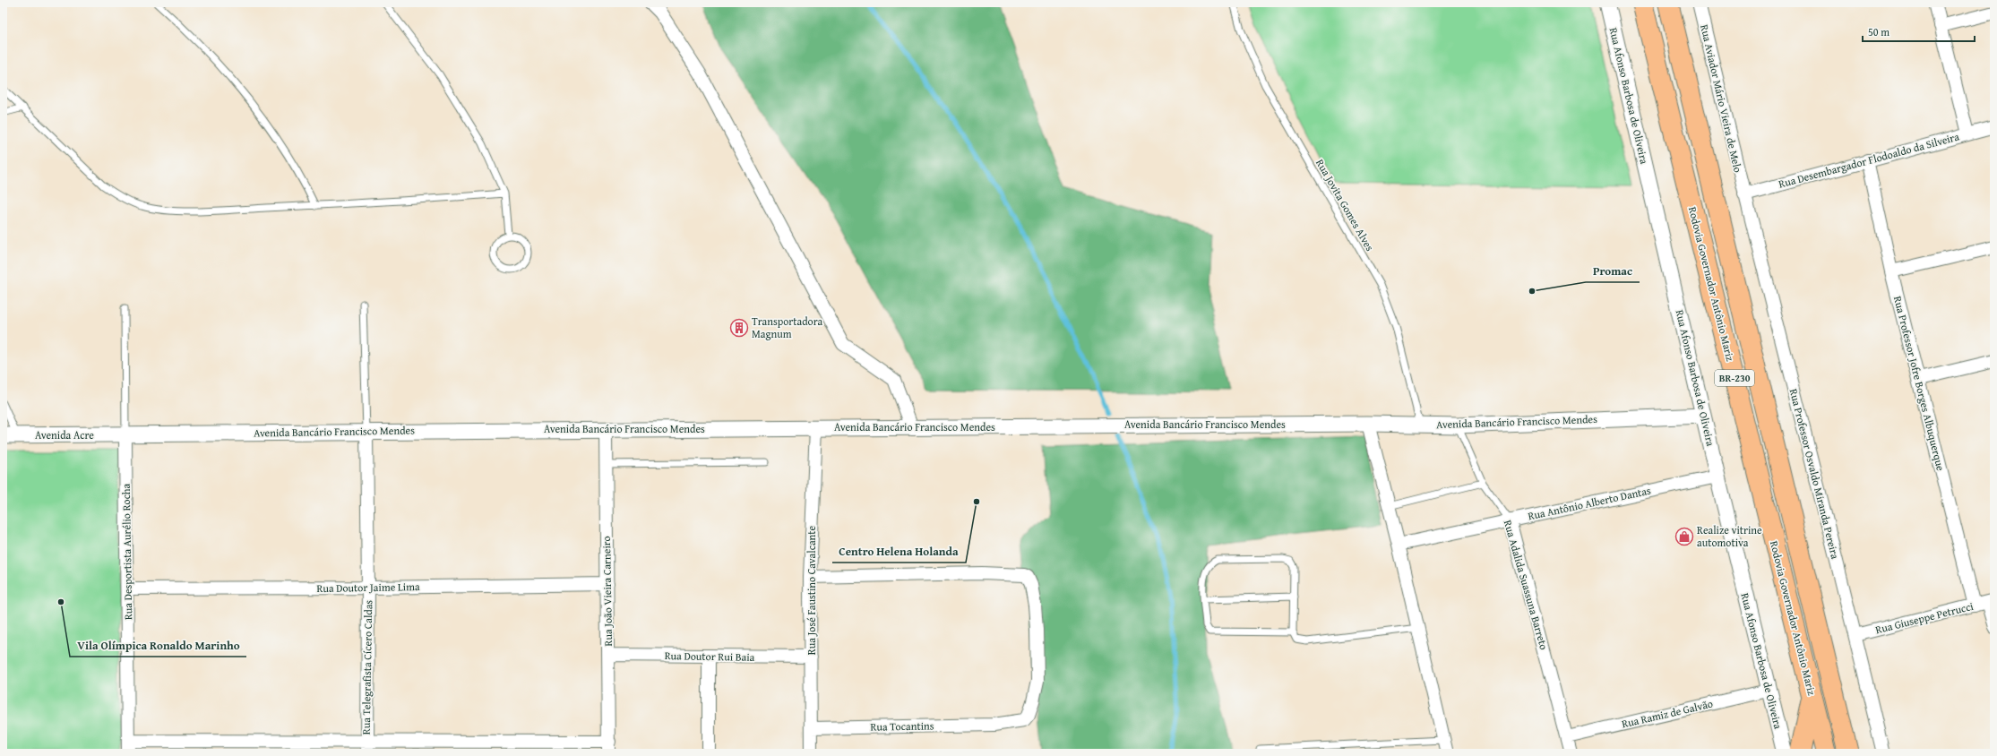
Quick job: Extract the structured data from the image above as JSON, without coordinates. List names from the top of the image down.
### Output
{
  "streets": {
    "highway": ["Rodovia Governador Antônio Mariz", "BR-230"],
    "street": [
      "Rua Afonso Barbosa de Oliveira",
      "Rua Aviador Mário Vieira de Melo",
      "Rua Desembargador Flodoaldo da Silveira",
      "Rua Professor Jofre Borges Albuquerque",
      "Avenida Bancário Francisco Mendes",
      "Avenida Acre",
      "Rua Professor Osvaldo Miranda Pereira",
      "Rua Antônio Alberto Dantas",
      "Rua Desportista Aurélio Rocha",
      "Rua Adalida Suassuna Barreto",
      "Rua Doutor Jaime Lima",
      "Rua José Faustino Cavalcante",
      "Rua João Vieira Carneiro",
      "Rua Giuseppe Petrucci",
      "Rua Doutor Rui Baia",
      "Rua Telegrafista Cícero Caldas",
      "Rua Ramiz de Galvão",
      "Rua Tocantins"
    ],
    "lane": ["Rua Jovita Gomes Alves"]
  },
  "crossings": [
    ["Rua Afonso Barbosa de Oliveira", "Avenida Bancário Francisco Mendes"],
    ["Rua Afonso Barbosa de Oliveira", "Rua Antônio Alberto Dantas"],
    ["Rua Afonso Barbosa de Oliveira", "Rua Ramiz de Galvão"],
    ["Rua Aviador Mário Vieira de Melo", "Rua Desembargador Flodoaldo da Silveira"],
    ["Rua Aviador Mário Vieira de Melo", "Rua Professor Osvaldo Miranda Pereira"],
    ["Rua Desembargador Flodoaldo da Silveira", "Rua Professor Jofre Borges Albuquerque"],
    ["Rua Desembargador Flodoaldo da Silveira", "Rua Professor Osvaldo Miranda Pereira"],
    ["Rua Jovita Gomes Alves", "Avenida Bancário Francisco Mendes"],
    ["Rua Professor Jofre Borges Albuquerque", "Rua Giuseppe Petrucci"],
    ["Avenida Bancário Francisco Mendes", "Avenida Acre"],
    ["Avenida Bancário Francisco Mendes", "Rua Desportista Aurélio Rocha"],
    ["Avenida Bancário Francisco Mendes", "Rua Adalida Suassuna Barreto"],
    ["Avenida Bancário Francisco Mendes", "Rua José Faustino Cavalcante"],
    ["Avenida Bancário Francisco Mendes", "Rua João Vieira Carneiro"],
    ["Avenida Bancário Francisco Mendes", "Rua Telegrafista Cícero Caldas"],
    ["Avenida Acre", "Rua Desportista Aurélio Rocha"],
    ["Rua Professor Osvaldo Miranda Pereira", "Rua Giuseppe Petrucci"],
    ["Rua Antônio Alberto Dantas", "Rua Adalida Suassuna Barreto"],
    ["Rua Desportista Aurélio Rocha", "Rua Doutor Jaime Lima"],
    ["Rua Adalida Suassuna Barreto", "Rua Ramiz de Galvão"],
    ["Rua Doutor Jaime Lima", "Rua João Vieira Carneiro"],
    ["Rua Doutor Jaime Lima", "Rua Telegrafista Cícero Caldas"],
    ["Rua José Faustino Cavalcante", "Rua Doutor Rui Baia"],
    ["Rua José Faustino Cavalcante", "Rua Tocantins"],
    ["Rua João Vieira Carneiro", "Rua Doutor Rui Baia"]
  ],
  "places": {
    "other": ["Promac", "Centro Helena Holanda", "Vila Olímpica Ronaldo Marinho"],
    "building": ["Transportadora Magnum"],
    "shop": ["Realize vitrine automotiva"]
  },
  "scale_bar": "50 m"
}
